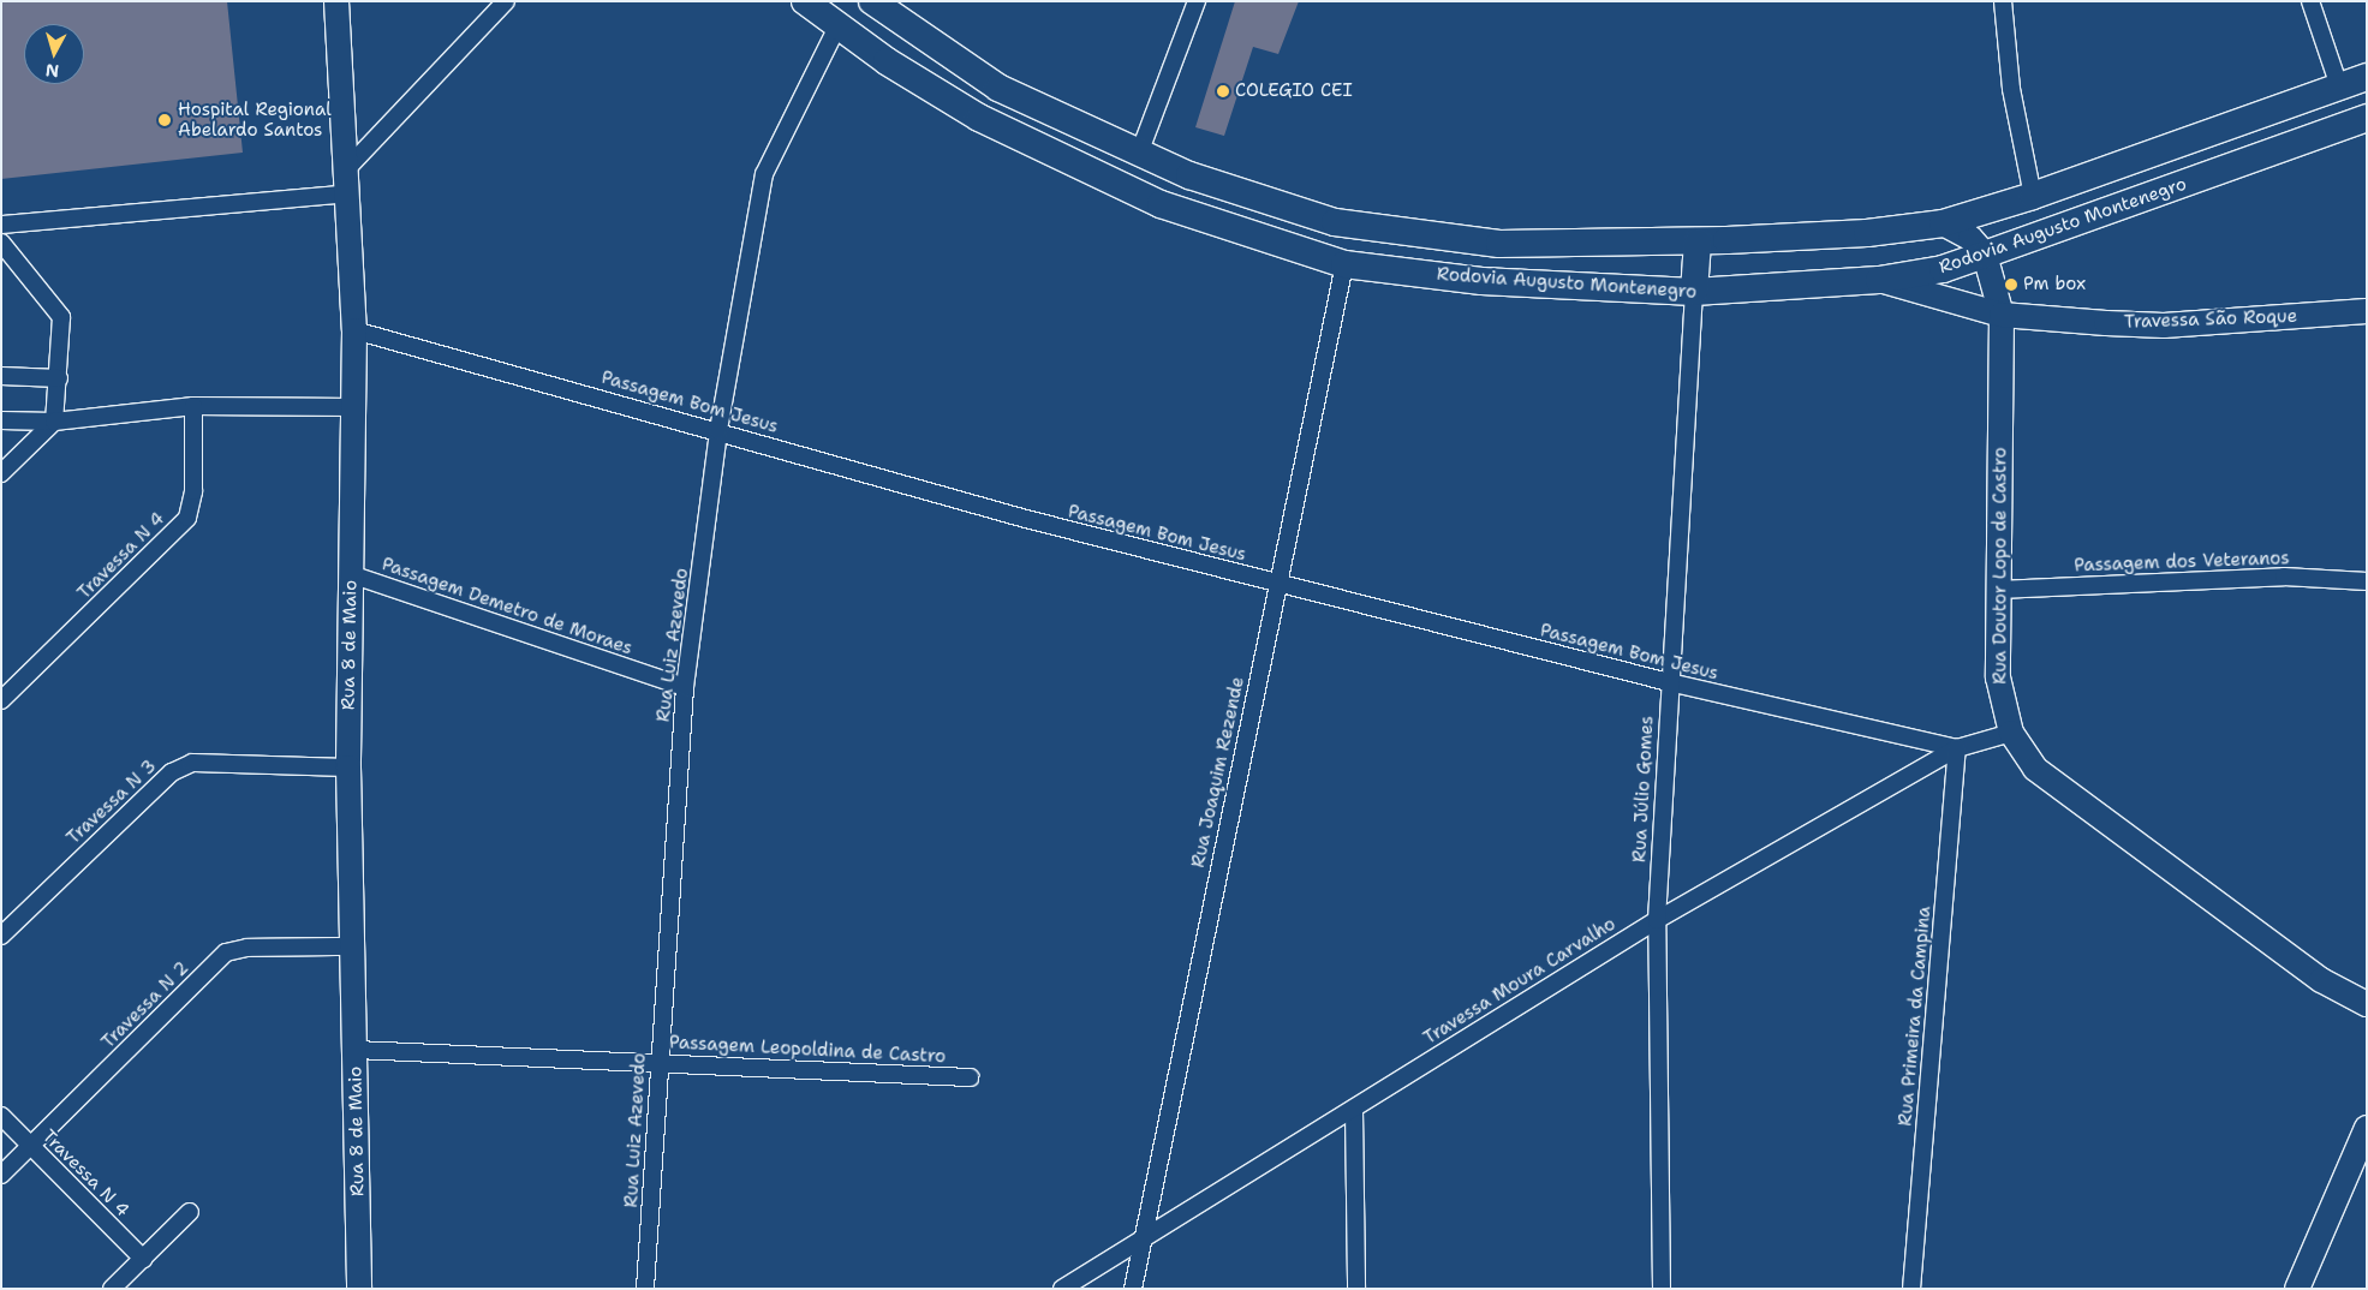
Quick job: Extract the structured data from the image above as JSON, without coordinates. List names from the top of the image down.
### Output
{
  "streets": {
    "main road": [
      "Rodovia Augusto Montenegro",
      "Travessa São Roque",
      "Rua Doutor Lopo de Castro",
      "Rua 8 de Maio"
    ],
    "street": [
      "Passagem Bom Jesus",
      "Travessa N 4",
      "Passagem dos Veteranos",
      "Passagem Demetro de Moraes",
      "Rua Luiz Azevedo",
      "Rua Joaquim Rezende",
      "Rua Júlio Gomes",
      "Travessa N 3",
      "Travessa Moura Carvalho",
      "Travessa N 2",
      "Rua Primeira da Campina",
      "Passagem Leopoldina de Castro"
    ]
  },
  "crossings": [
    ["Rodovia Augusto Montenegro", "Travessa São Roque"],
    ["Rodovia Augusto Montenegro", "Rua Doutor Lopo de Castro"],
    ["Rodovia Augusto Montenegro", "Rua Luiz Azevedo"],
    ["Rodovia Augusto Montenegro", "Rua Joaquim Rezende"],
    ["Rodovia Augusto Montenegro", "Rua Júlio Gomes"],
    ["Travessa São Roque", "Rua Doutor Lopo de Castro"],
    ["Passagem Bom Jesus", "Rua 8 de Maio"],
    ["Passagem Bom Jesus", "Rua Luiz Azevedo"],
    ["Passagem Bom Jesus", "Rua Joaquim Rezende"],
    ["Passagem Bom Jesus", "Rua Júlio Gomes"],
    ["Passagem Bom Jesus", "Travessa Moura Carvalho"],
    ["Passagem Bom Jesus", "Rua Primeira da Campina"],
    ["Travessa N 4", "Travessa N 2"],
    ["Passagem dos Veteranos", "Rua Doutor Lopo de Castro"],
    ["Rua Doutor Lopo de Castro", "Travessa Moura Carvalho"],
    ["Passagem Demetro de Moraes", "Rua 8 de Maio"],
    ["Passagem Demetro de Moraes", "Rua Luiz Azevedo"],
    ["Rua 8 de Maio", "Travessa N 3"],
    ["Rua 8 de Maio", "Travessa N 2"],
    ["Rua 8 de Maio", "Passagem Leopoldina de Castro"],
    ["Rua Luiz Azevedo", "Passagem Leopoldina de Castro"],
    ["Rua Joaquim Rezende", "Travessa Moura Carvalho"],
    ["Rua Júlio Gomes", "Travessa Moura Carvalho"],
    ["Travessa Moura Carvalho", "Rua Primeira da Campina"]
  ],
  "places": ["COLEGIO CEI", "Hospital Regional Abelardo Santos", "Pm box"],
  "north": "bottom"
}
